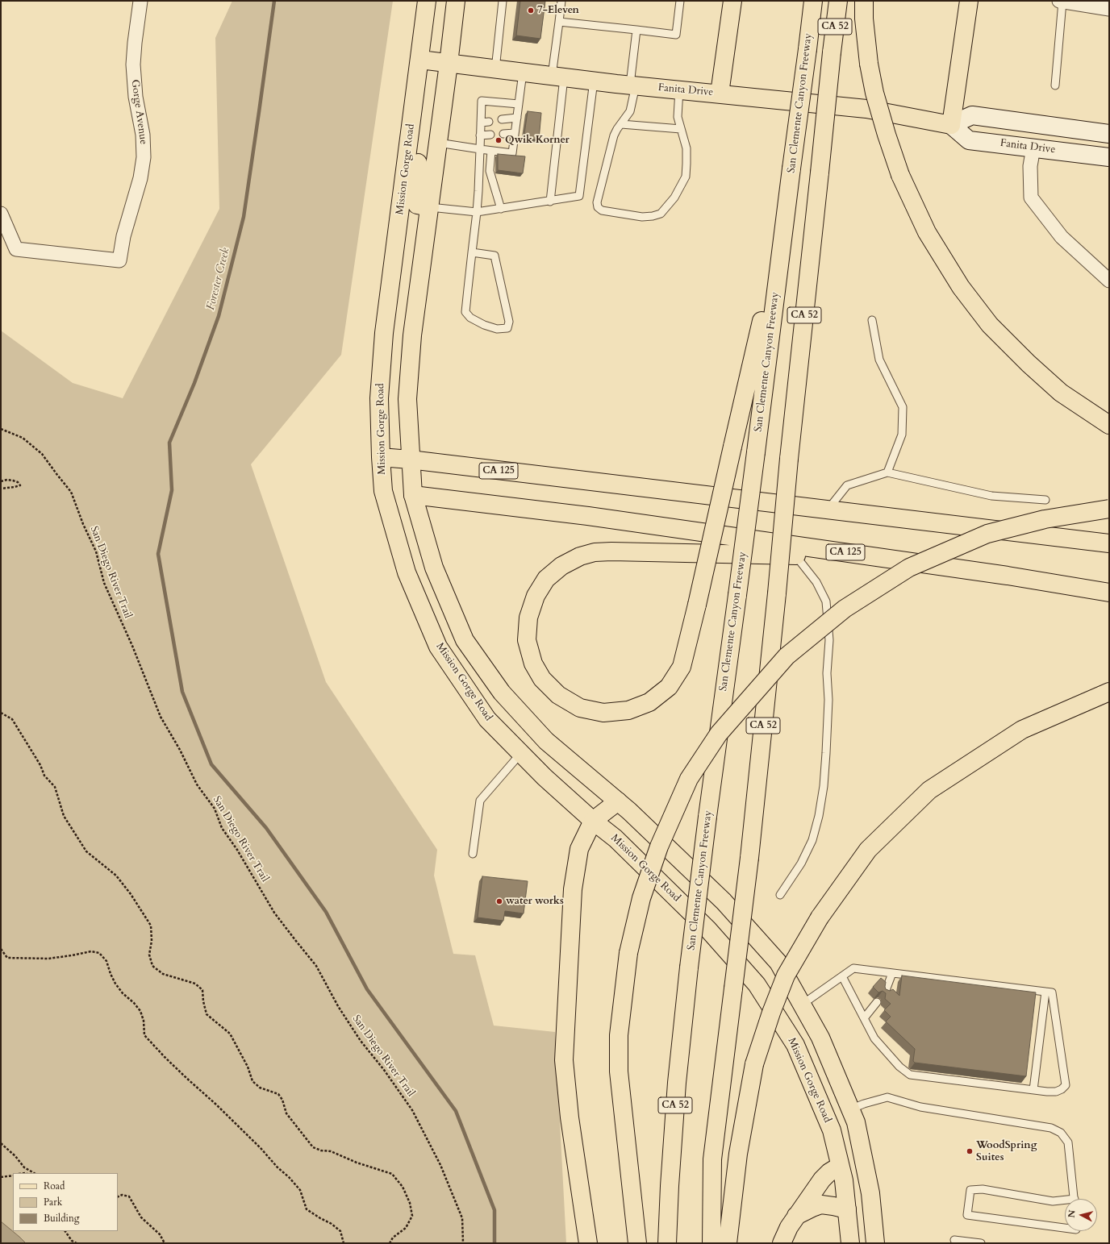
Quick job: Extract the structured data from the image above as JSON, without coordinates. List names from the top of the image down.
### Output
{
  "streets": {
    "main road": [
      "CA 52",
      "Fanita Drive",
      "San Clemente Canyon Freeway",
      "Mission Gorge Road",
      "CA 125"
    ],
    "street": ["Gorge Avenue"],
    "path": ["San Diego River Trail"]
  },
  "crossings": [
    ["Fanita Drive", "Mission Gorge Road"],
    ["Mission Gorge Road", "CA 125"]
  ],
  "water": ["Forester Creek"],
  "places": [
    "7-Eleven",
    "Qwik Korner",
    "water works",
    "WoodSpring Suites"
  ],
  "legend": ["Road", "Park", "Building"],
  "north": "left"
}
